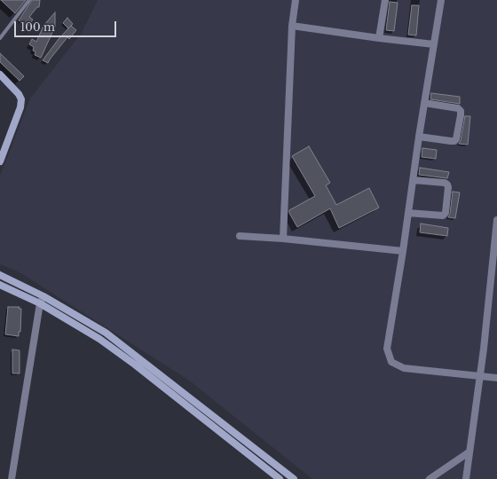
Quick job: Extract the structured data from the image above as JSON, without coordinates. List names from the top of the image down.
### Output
{
  "scale_bar": "100 m"
}
